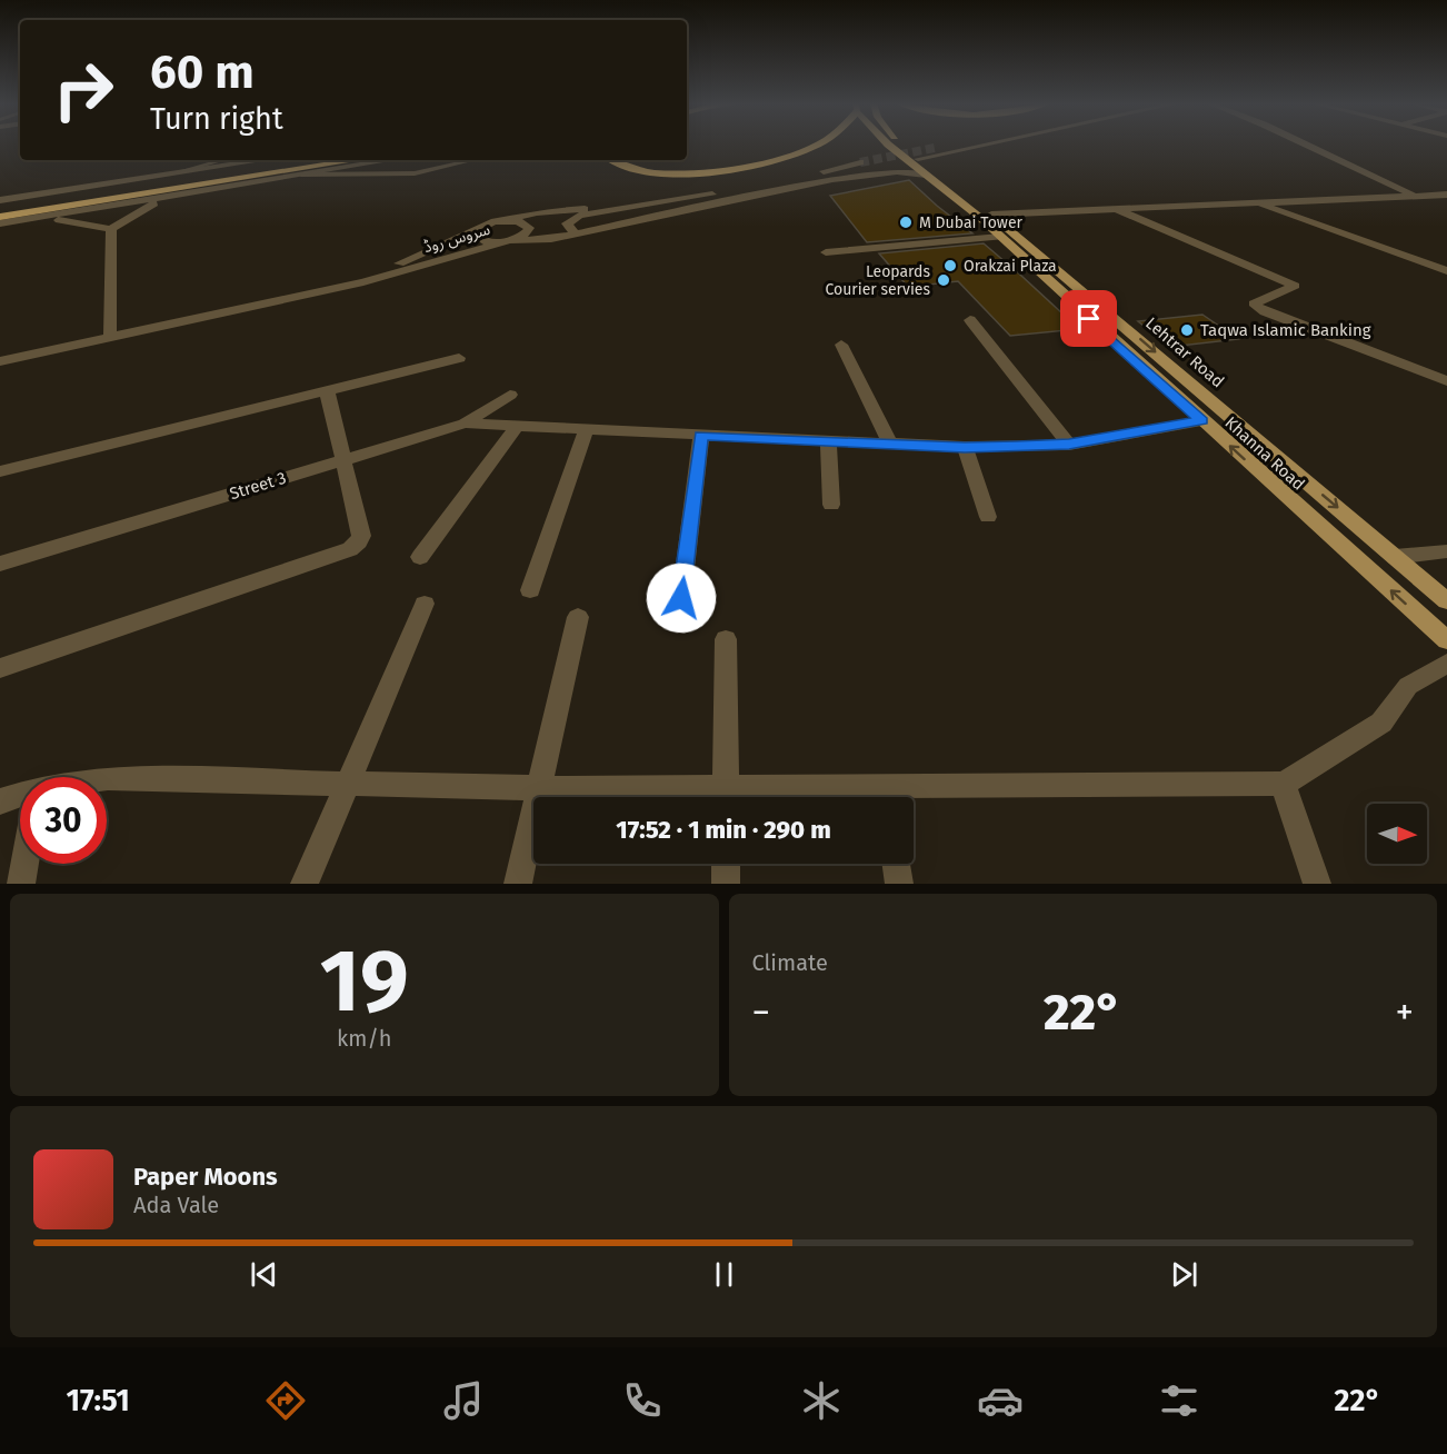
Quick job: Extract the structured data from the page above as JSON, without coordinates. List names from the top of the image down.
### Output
{
  "streets": {
    "main road": ["Lehtrar Road", "Khanna Road"],
    "street": ["سروس روڈ", "Street 3"]
  },
  "crossings": [
    ["سروس روڈ", "Khanna Road"]
  ],
  "one_way": ["Lehtrar Road", "Khanna Road"],
  "places": [
    "M Dubai Tower",
    "Orakzai Plaza",
    "Leopards Courier servies",
    "Taqwa Islamic Banking"
  ],
  "north": "right",
  "page": {
    "turn": ["60 m", "Turn right"],
    "limit": "30",
    "trip": "17:52 · 1 min · 290 m",
    "tile": [
      ["19", "km/h"],
      "Climate"
    ],
    "heat": ["−", "22°", "+"],
    "song": ["Paper Moons", "Ada Vale"],
    "tabs": ["17:51", "22°"]
  }
}
